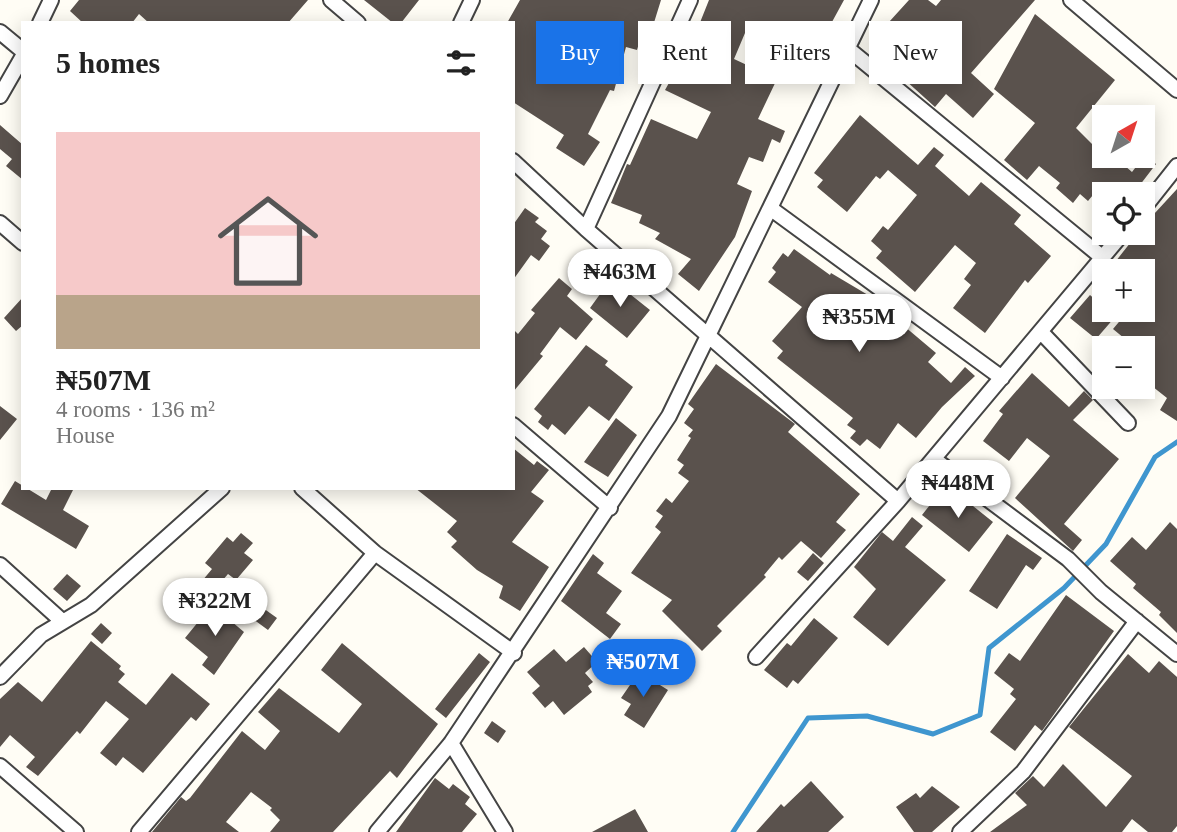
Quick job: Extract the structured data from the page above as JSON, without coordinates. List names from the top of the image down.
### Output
{
  "north": "top right",
  "page": {
    "chip": [
      "Buy",
      "Rent",
      "Filters",
      "New"
    ],
    "heading": "5 homes",
    "map_buttons": ["+", "−"],
    "list": [
      {
        "name": "₦507M",
        "note": "4 rooms · 136 m² · House"
      }
    ],
    "price": [
      "₦463M",
      "₦355M",
      "₦448M",
      "₦322M",
      "₦507M"
    ]
  }
}
